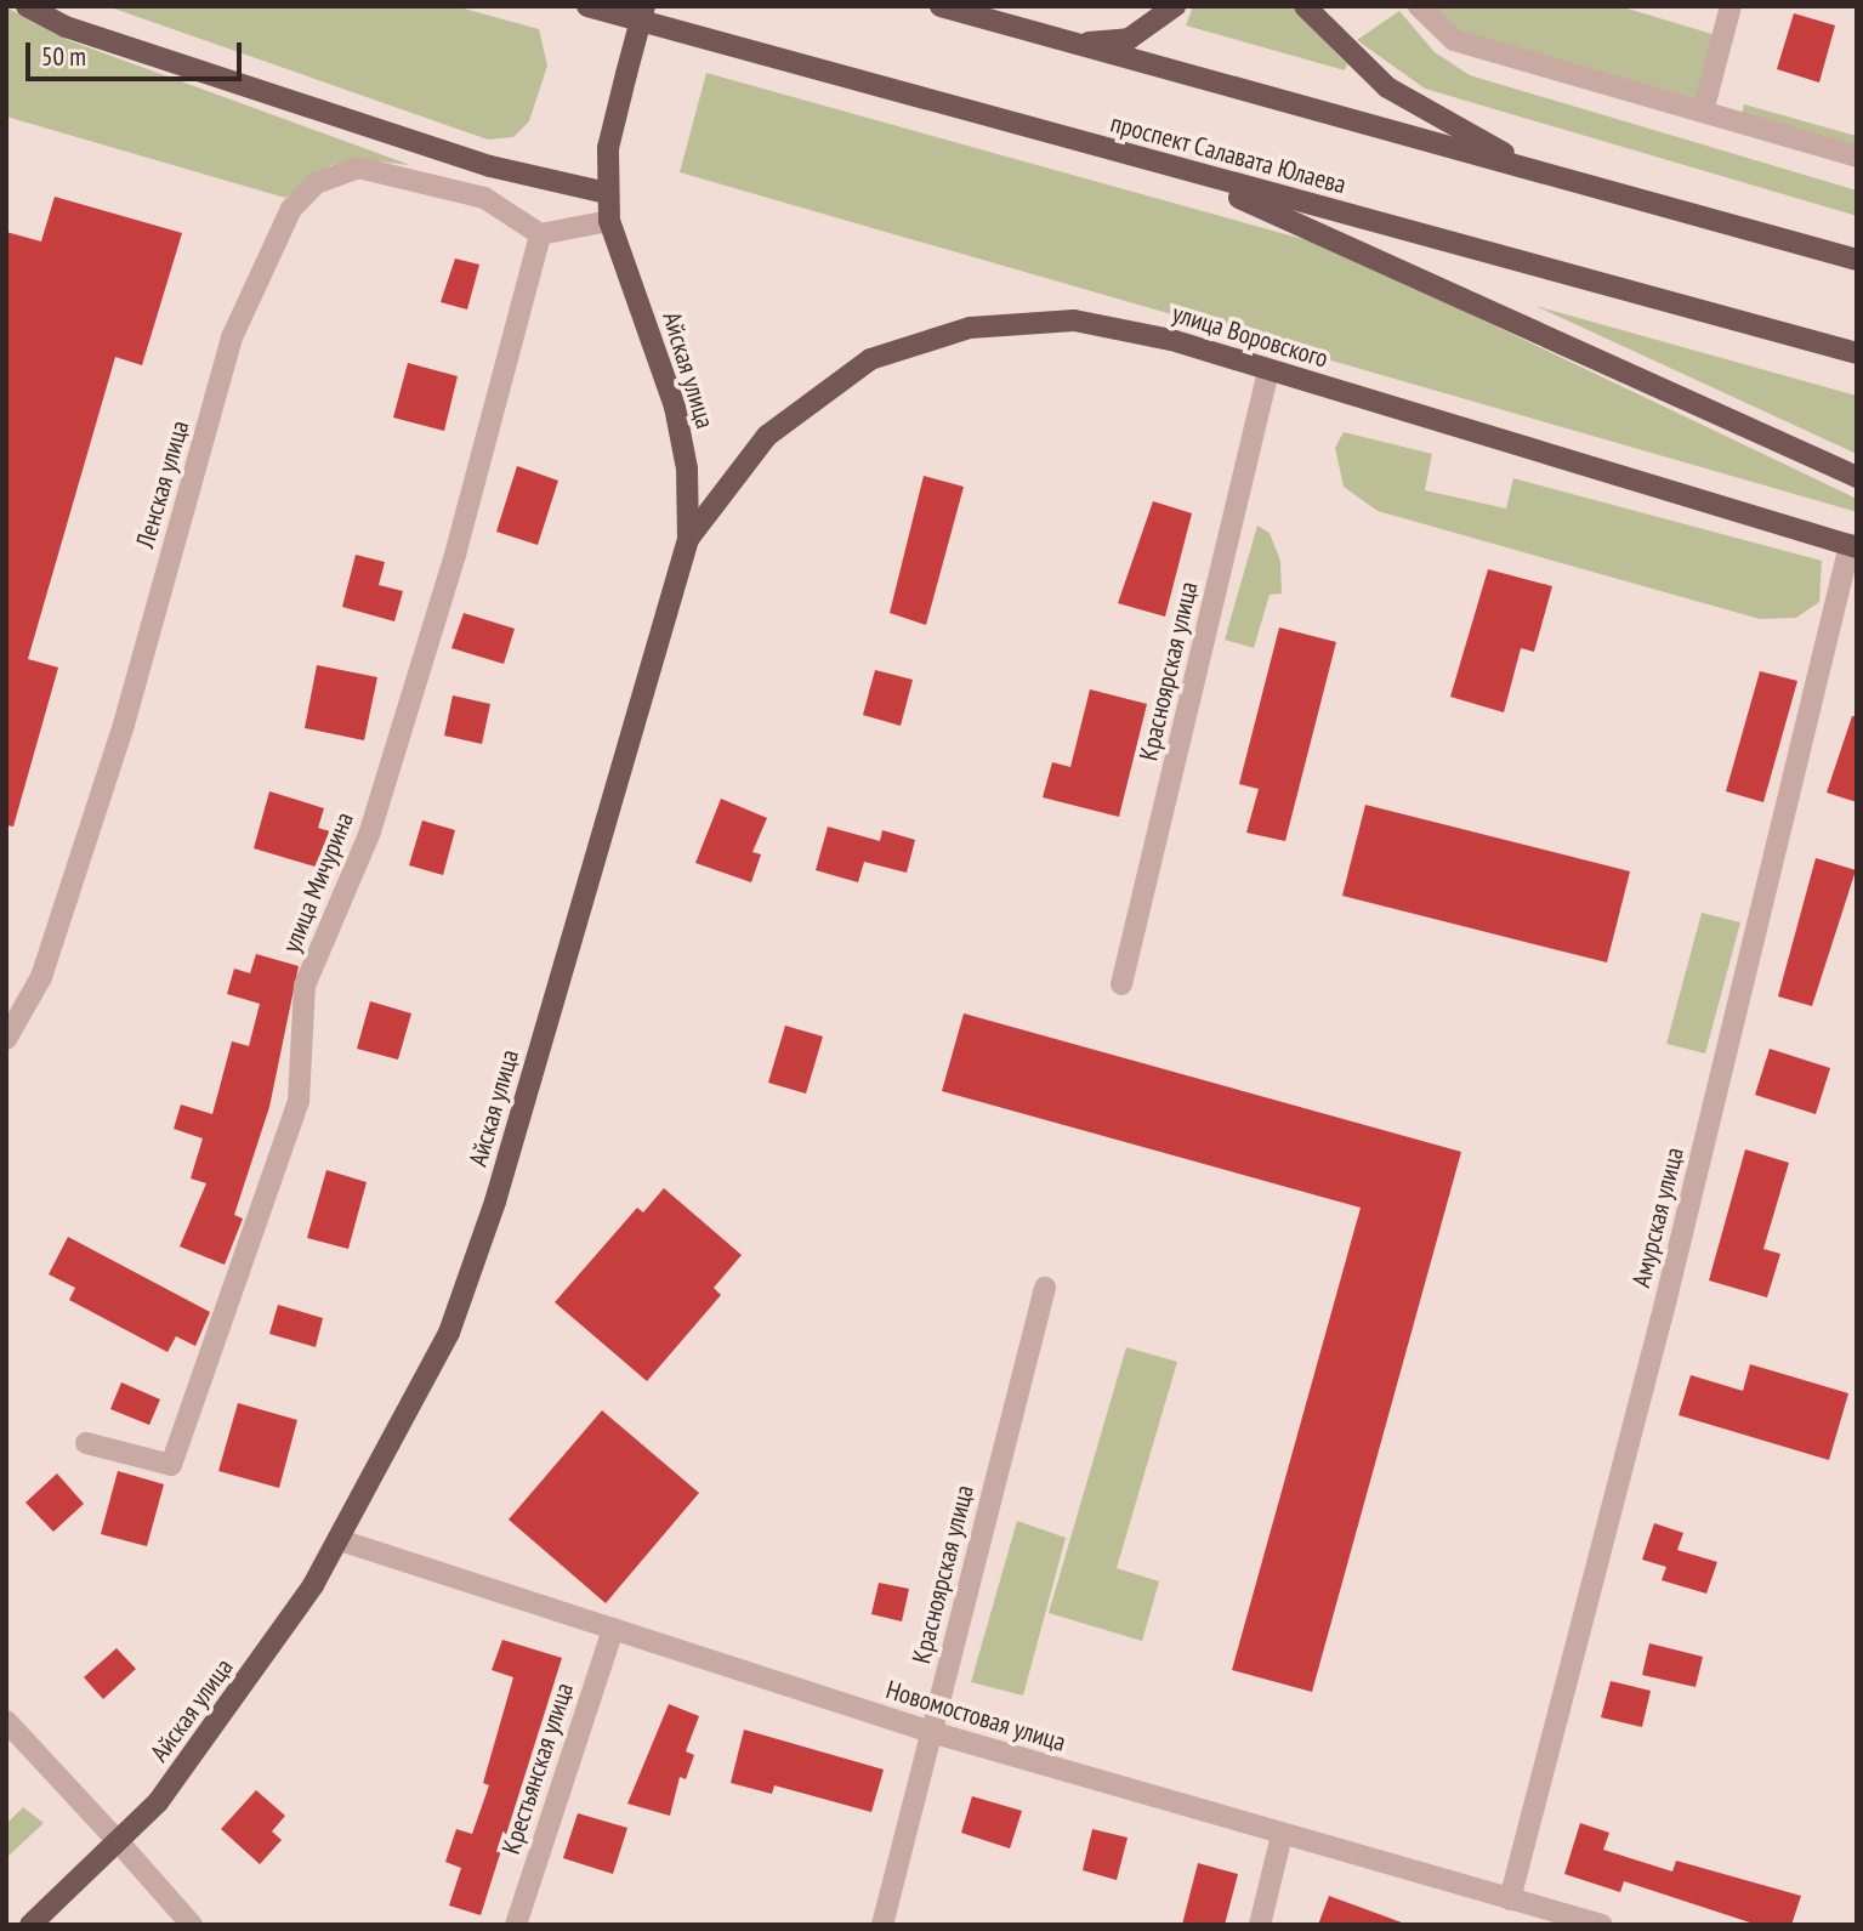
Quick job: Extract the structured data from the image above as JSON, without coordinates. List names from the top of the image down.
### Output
{
  "streets": {
    "main road": ["проспект Салавата Юлаева", "улица Воровского", "Айская улица"],
    "street": [
      "Ленская улица",
      "Красноярская улица",
      "улица Мичурина",
      "Амурская улица",
      "Новомостовая улица",
      "Крестьянская улица"
    ]
  },
  "crossings": [
    ["улица Воровского", "Айская улица"],
    ["улица Воровского", "Красноярская улица"],
    ["улица Воровского", "Амурская улица"],
    ["Айская улица", "Новомостовая улица"],
    ["Ленская улица", "улица Мичурина"],
    ["Красноярская улица", "Новомостовая улица"],
    ["Амурская улица", "Новомостовая улица"],
    ["Новомостовая улица", "Крестьянская улица"]
  ],
  "scale_bar": "50 m"
}
